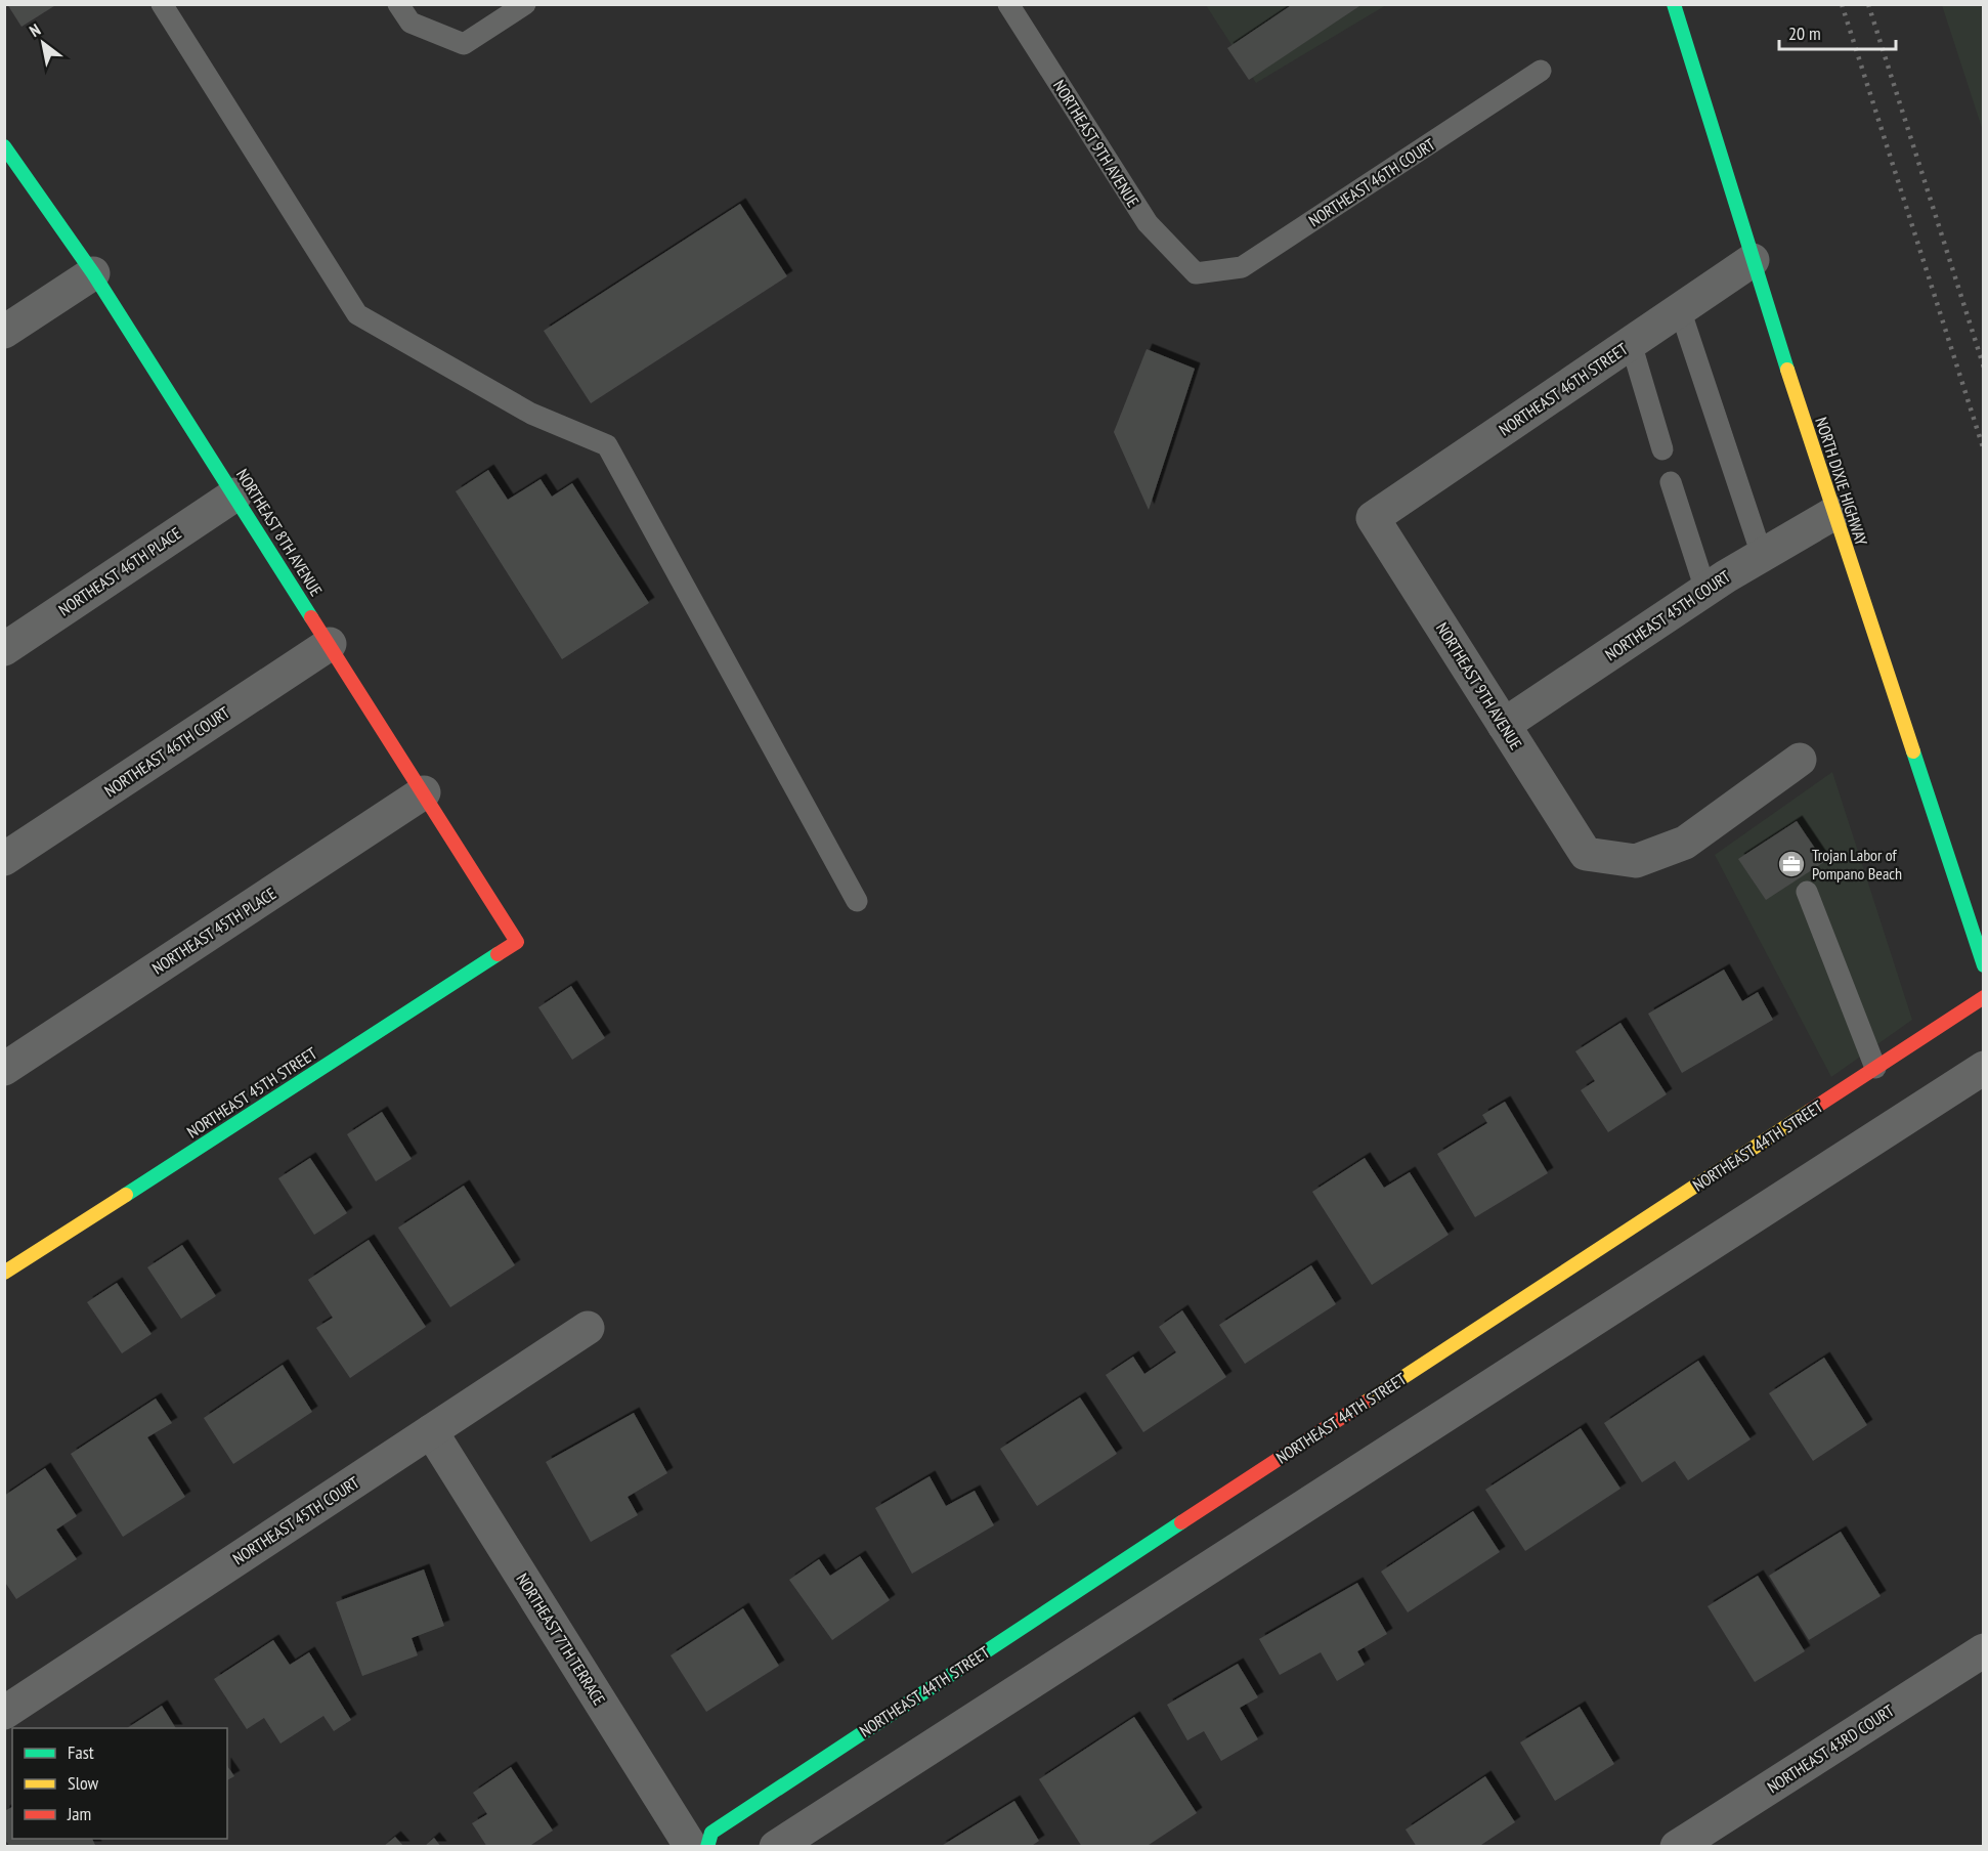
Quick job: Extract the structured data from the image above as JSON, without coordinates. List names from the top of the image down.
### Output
{
  "streets": {
    "street": [
      "NORTHEAST 9TH AVENUE",
      "NORTHEAST 46TH COURT",
      "NORTHEAST 46TH STREET",
      "NORTH DIXIE HIGHWAY",
      "NORTHEAST 8TH AVENUE",
      "NORTHEAST 46TH PLACE",
      "NORTHEAST 45TH COURT",
      "NORTHEAST 45TH PLACE",
      "NORTHEAST 45TH STREET",
      "NORTHEAST 44TH STREET",
      "NORTHEAST 7TH TERRACE",
      "NORTHEAST 43RD COURT"
    ]
  },
  "crossings": [
    ["NORTHEAST 9TH AVENUE", "NORTHEAST 46TH COURT"],
    ["NORTHEAST 9TH AVENUE", "NORTHEAST 46TH STREET"],
    ["NORTHEAST 9TH AVENUE", "NORTHEAST 45TH COURT"],
    ["NORTHEAST 46TH COURT", "NORTHEAST 8TH AVENUE"],
    ["NORTHEAST 46TH STREET", "NORTH DIXIE HIGHWAY"],
    ["NORTH DIXIE HIGHWAY", "NORTHEAST 45TH COURT"],
    ["NORTHEAST 8TH AVENUE", "NORTHEAST 46TH PLACE"],
    ["NORTHEAST 8TH AVENUE", "NORTHEAST 45TH PLACE"],
    ["NORTHEAST 8TH AVENUE", "NORTHEAST 45TH STREET"],
    ["NORTHEAST 45TH COURT", "NORTHEAST 7TH TERRACE"]
  ],
  "places": {
    "office": ["Trojan Labor of Pompano Beach"]
  },
  "legend": ["Fast", "Slow", "Jam"],
  "scale_bar": "20 m",
  "north": "top left"
}
